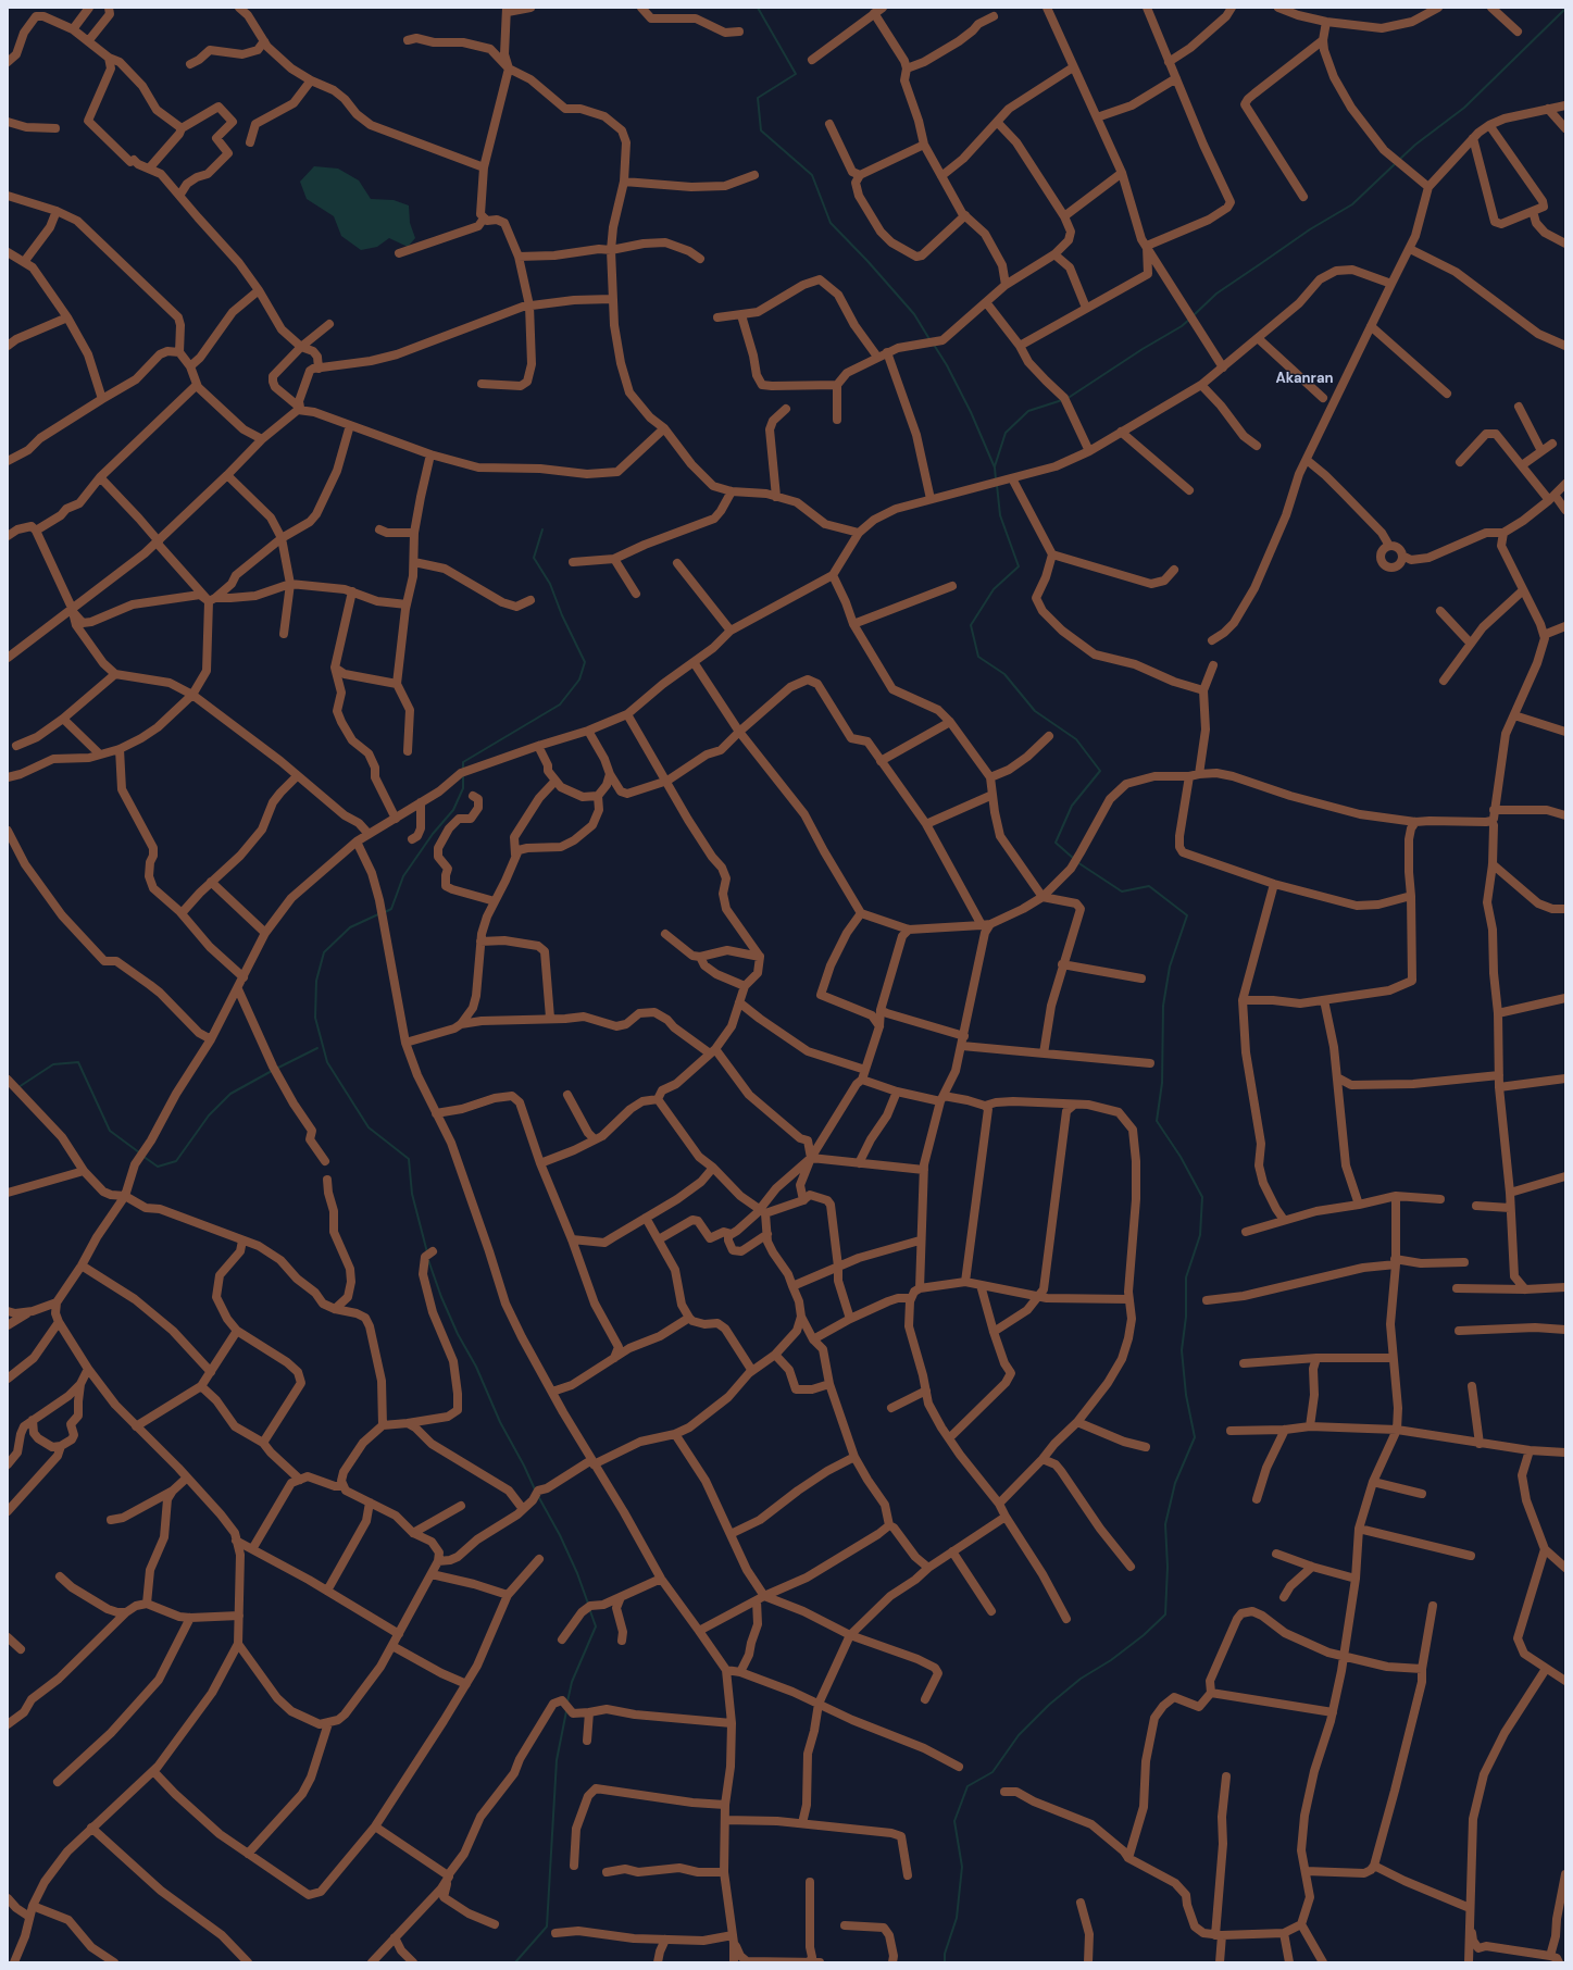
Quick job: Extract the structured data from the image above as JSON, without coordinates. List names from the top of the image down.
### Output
{
  "districts": ["Akanran"]
}
